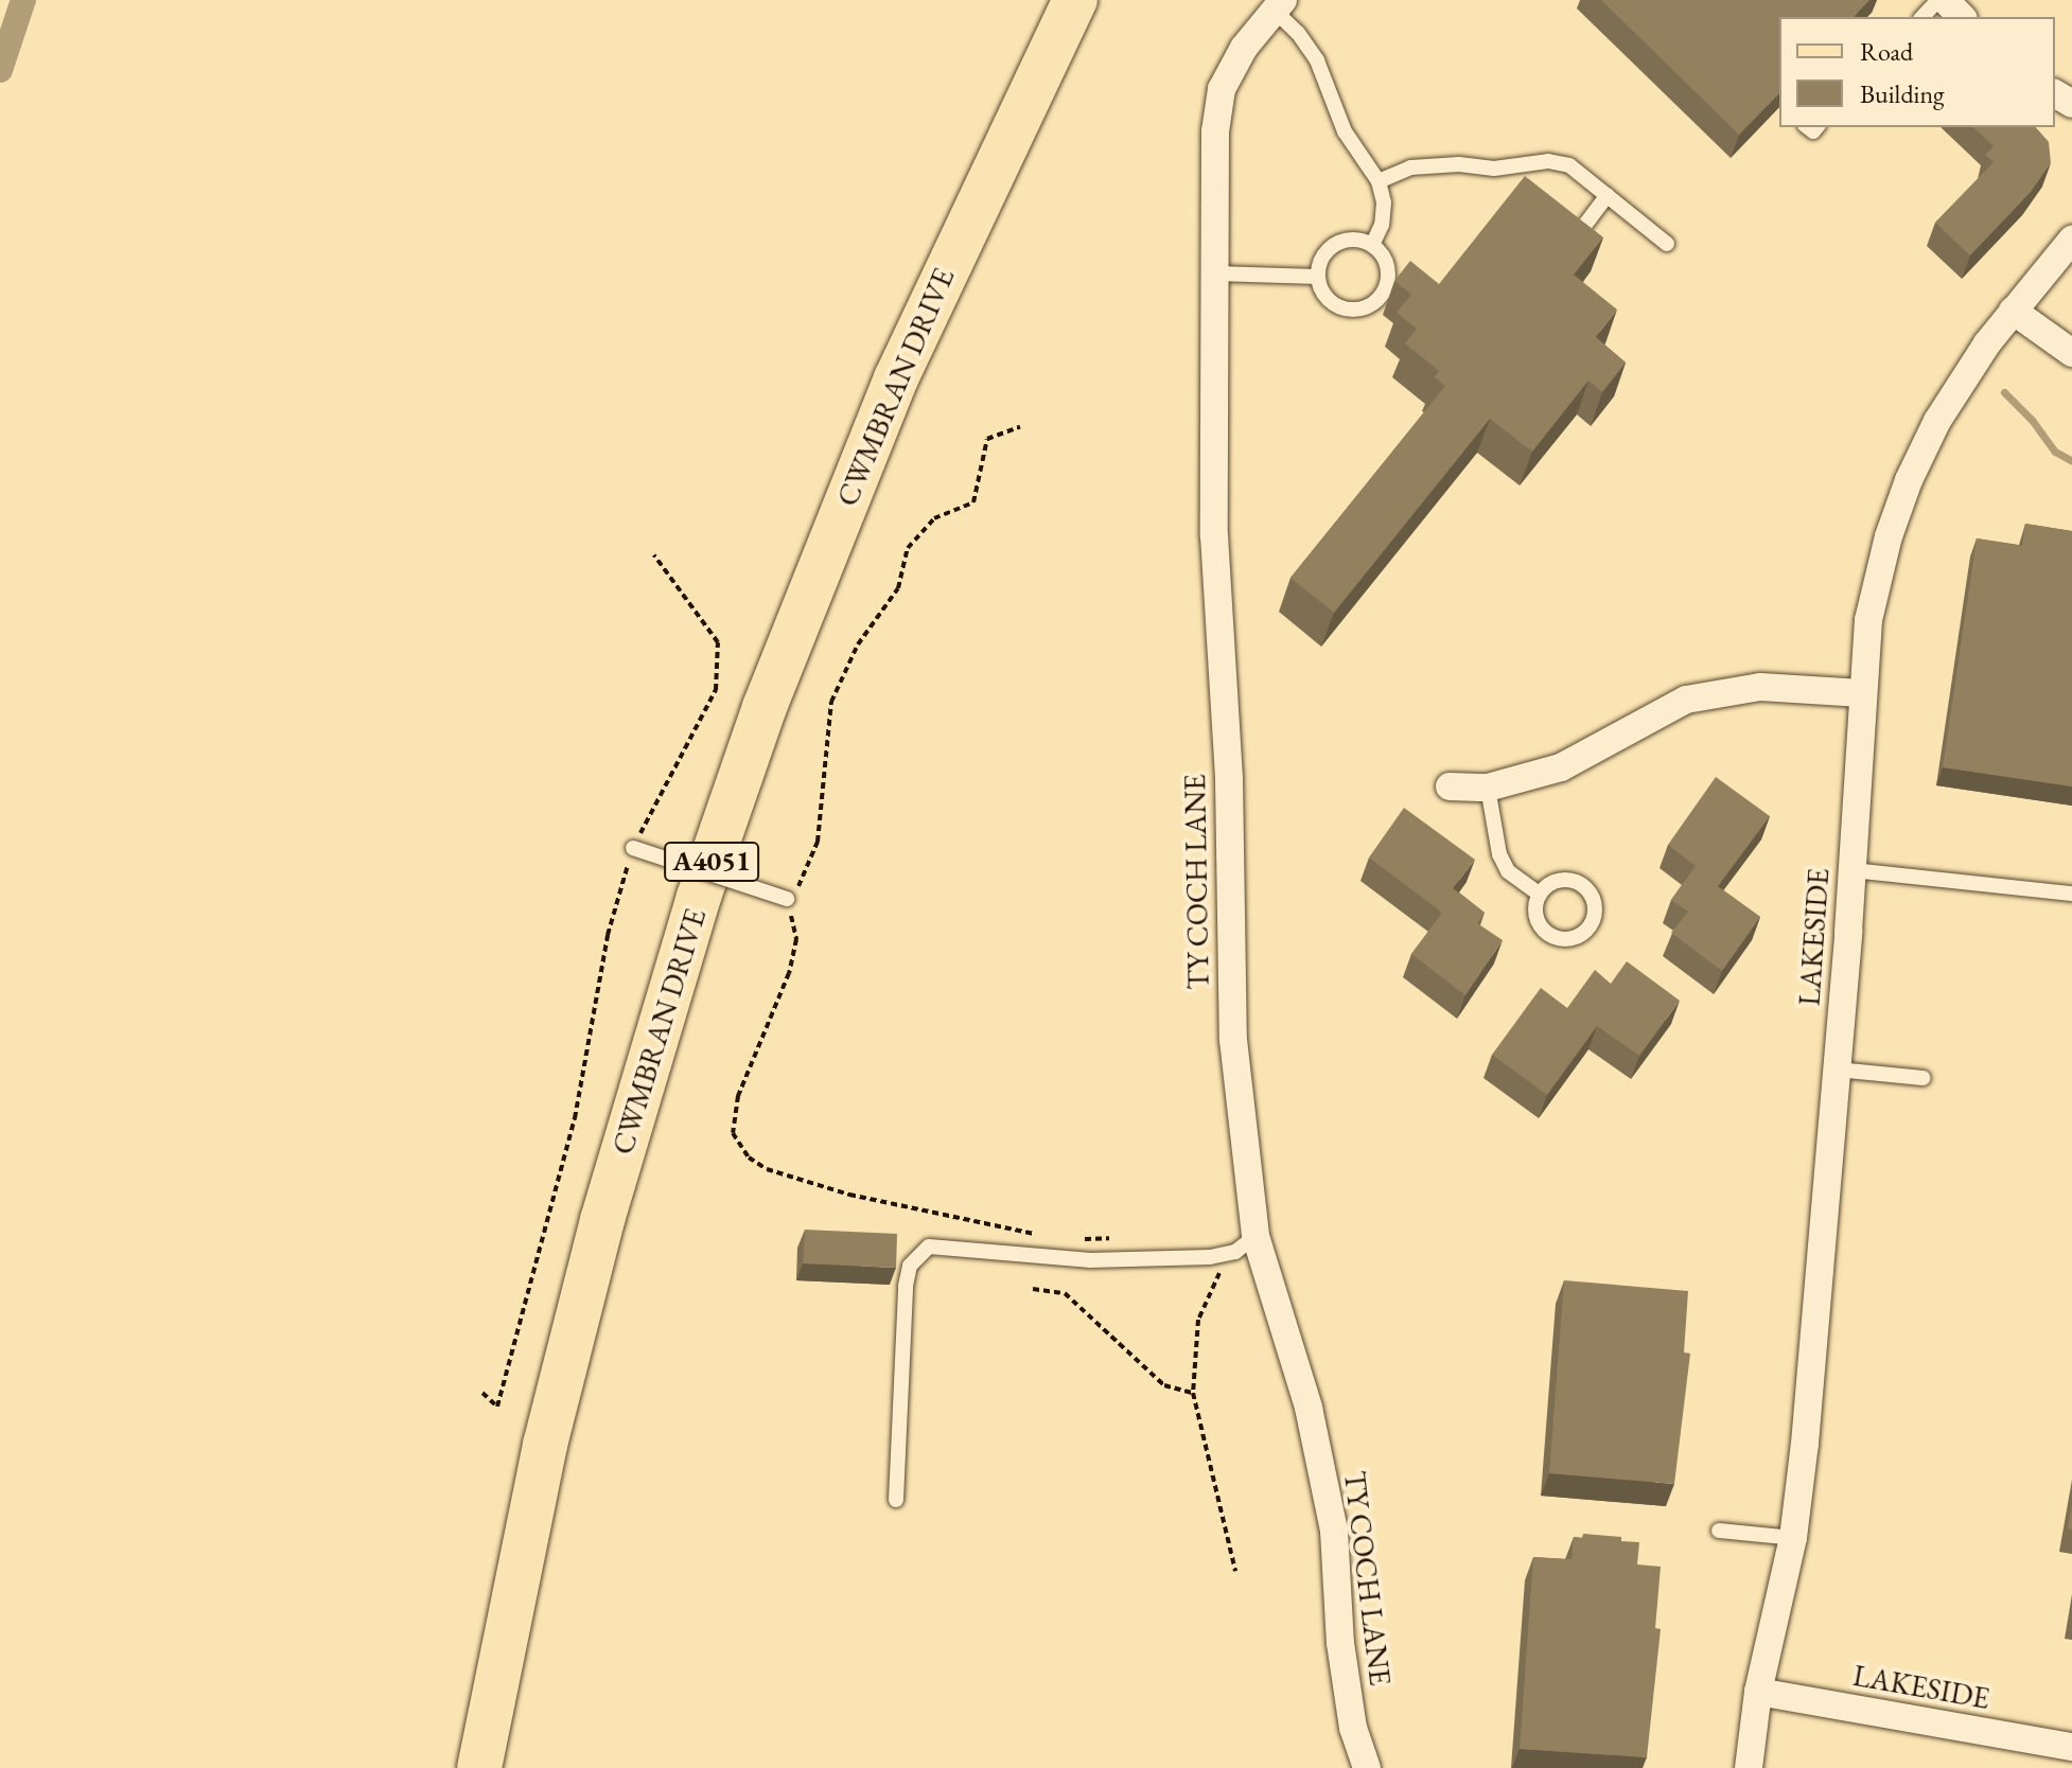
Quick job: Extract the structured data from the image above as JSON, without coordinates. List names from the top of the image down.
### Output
{
  "streets": {
    "main road": ["CWMBRAN DRIVE", "A4051"],
    "street": ["TY COCH LANE", "LAKESIDE"]
  },
  "legend": ["Road", "Building"]
}
